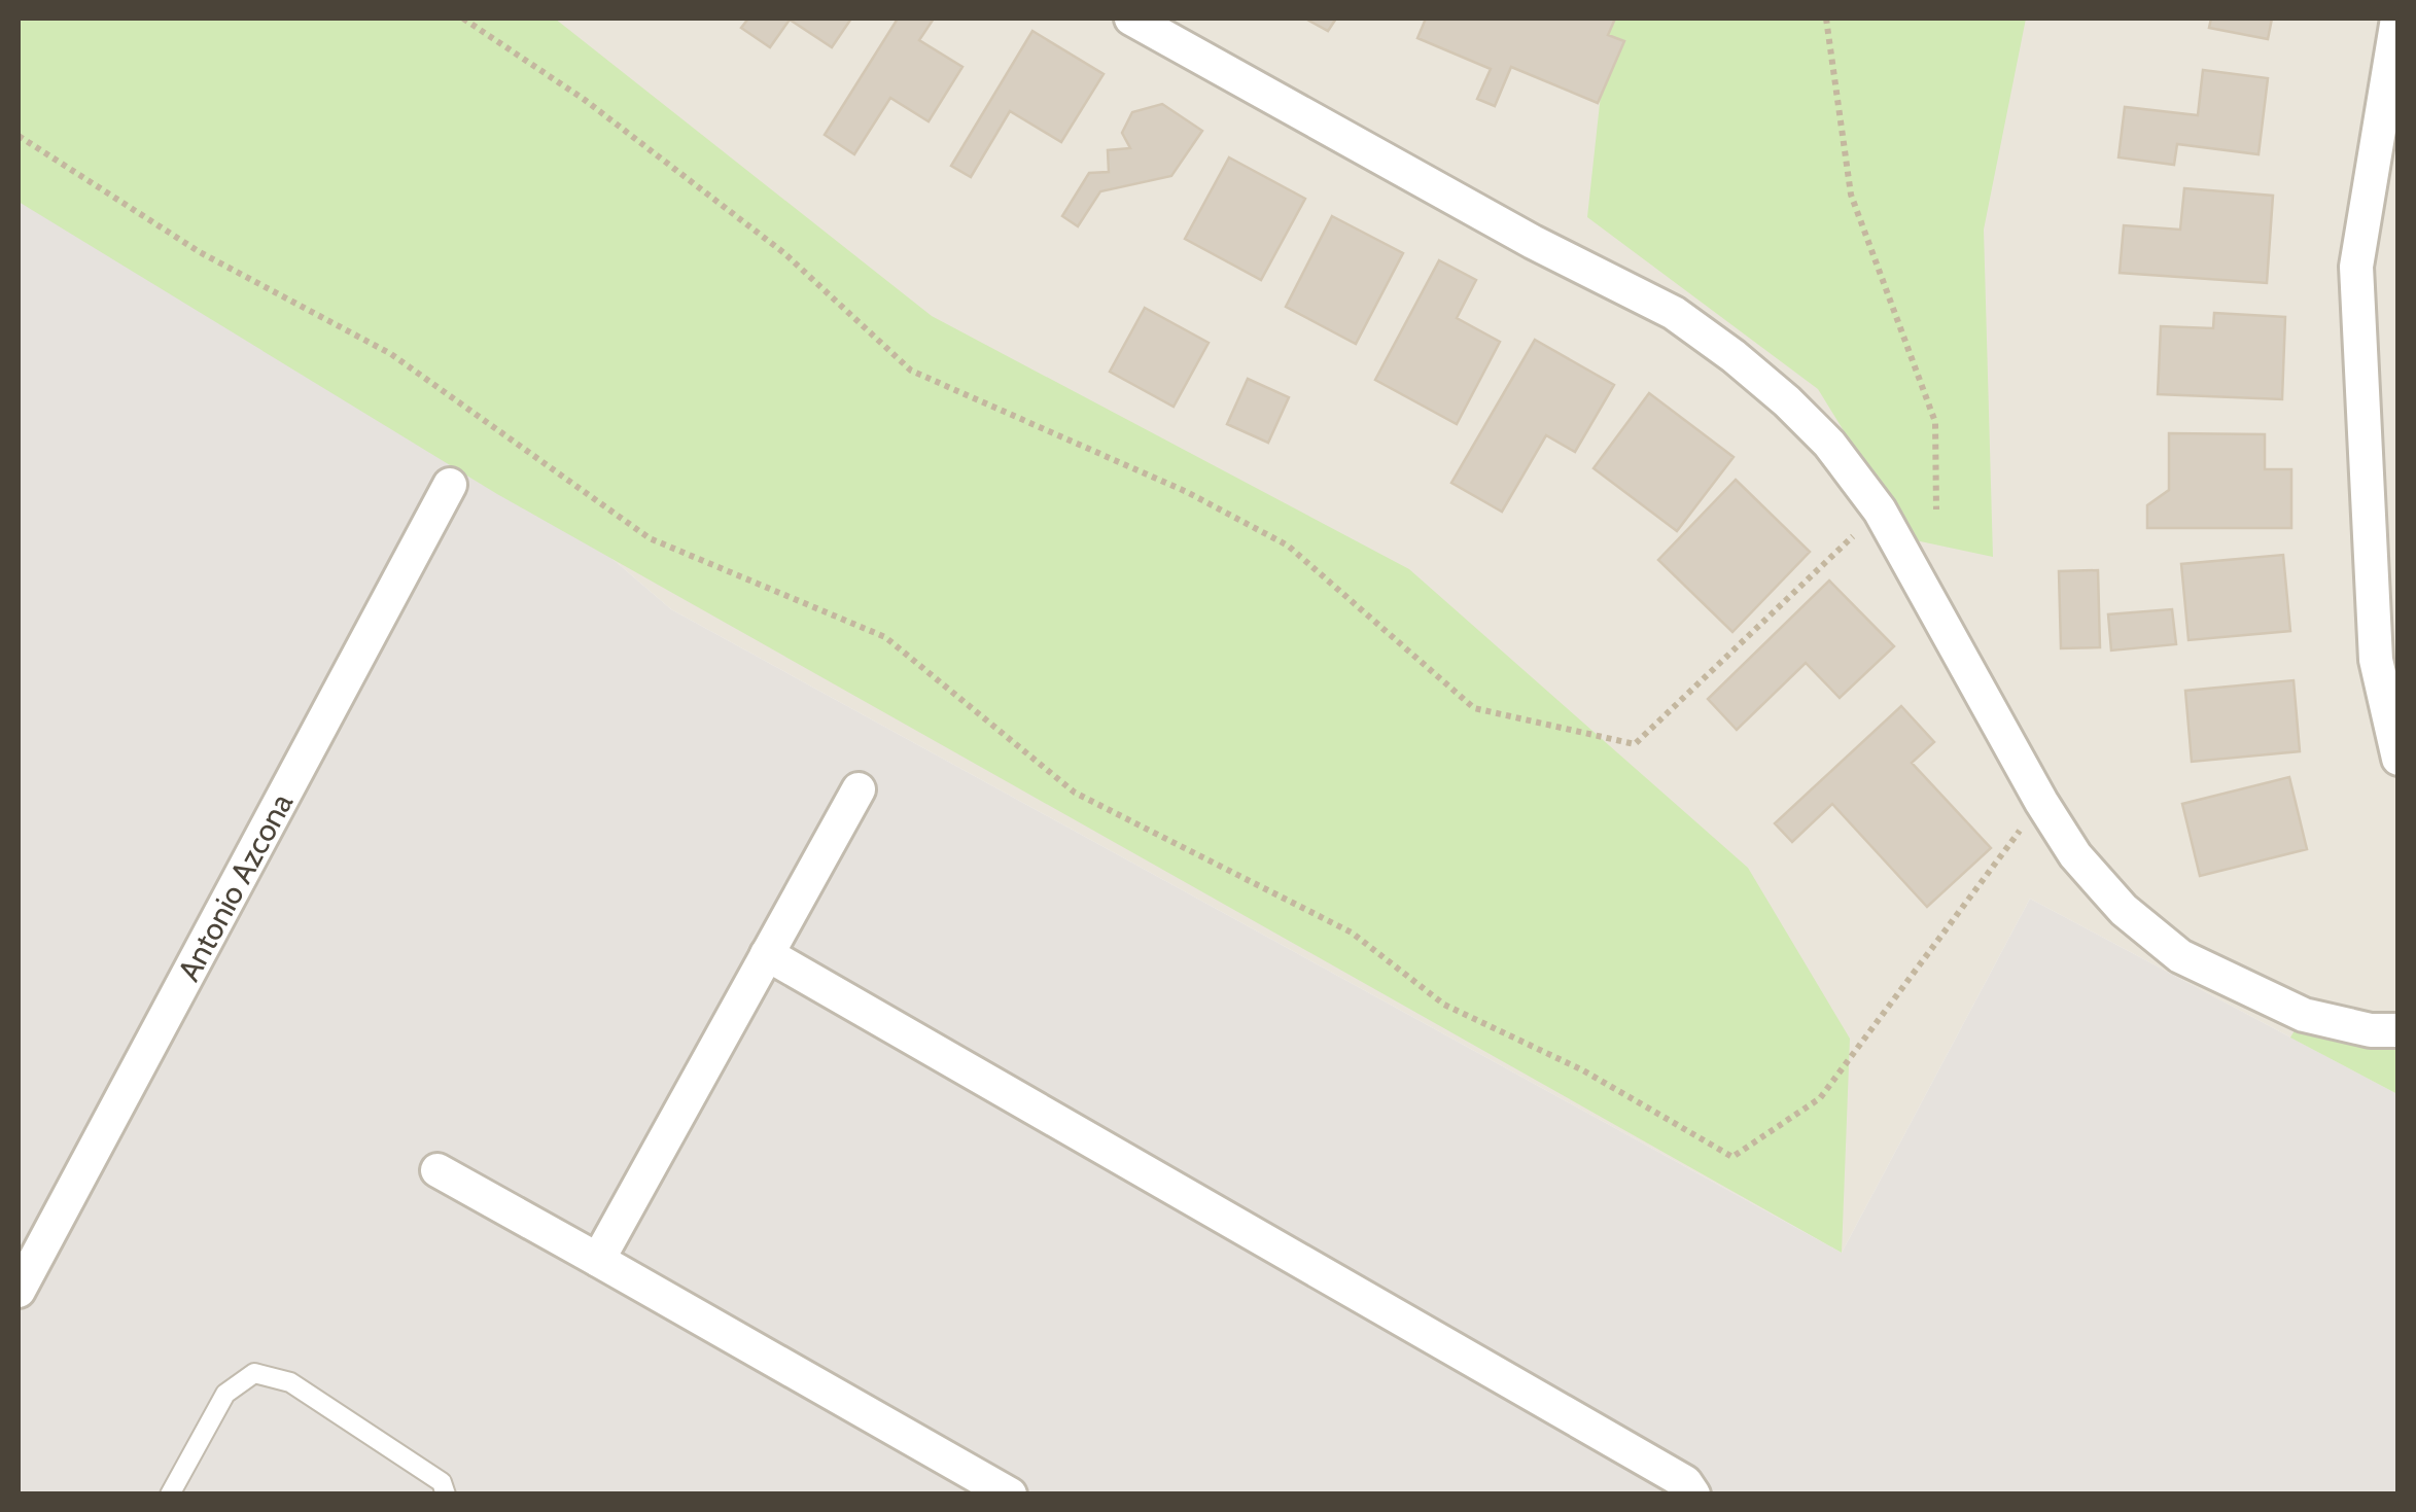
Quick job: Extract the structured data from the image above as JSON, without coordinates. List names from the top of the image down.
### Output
{
  "streets": {
    "street": ["Antonio Azcona"]
  }
}
